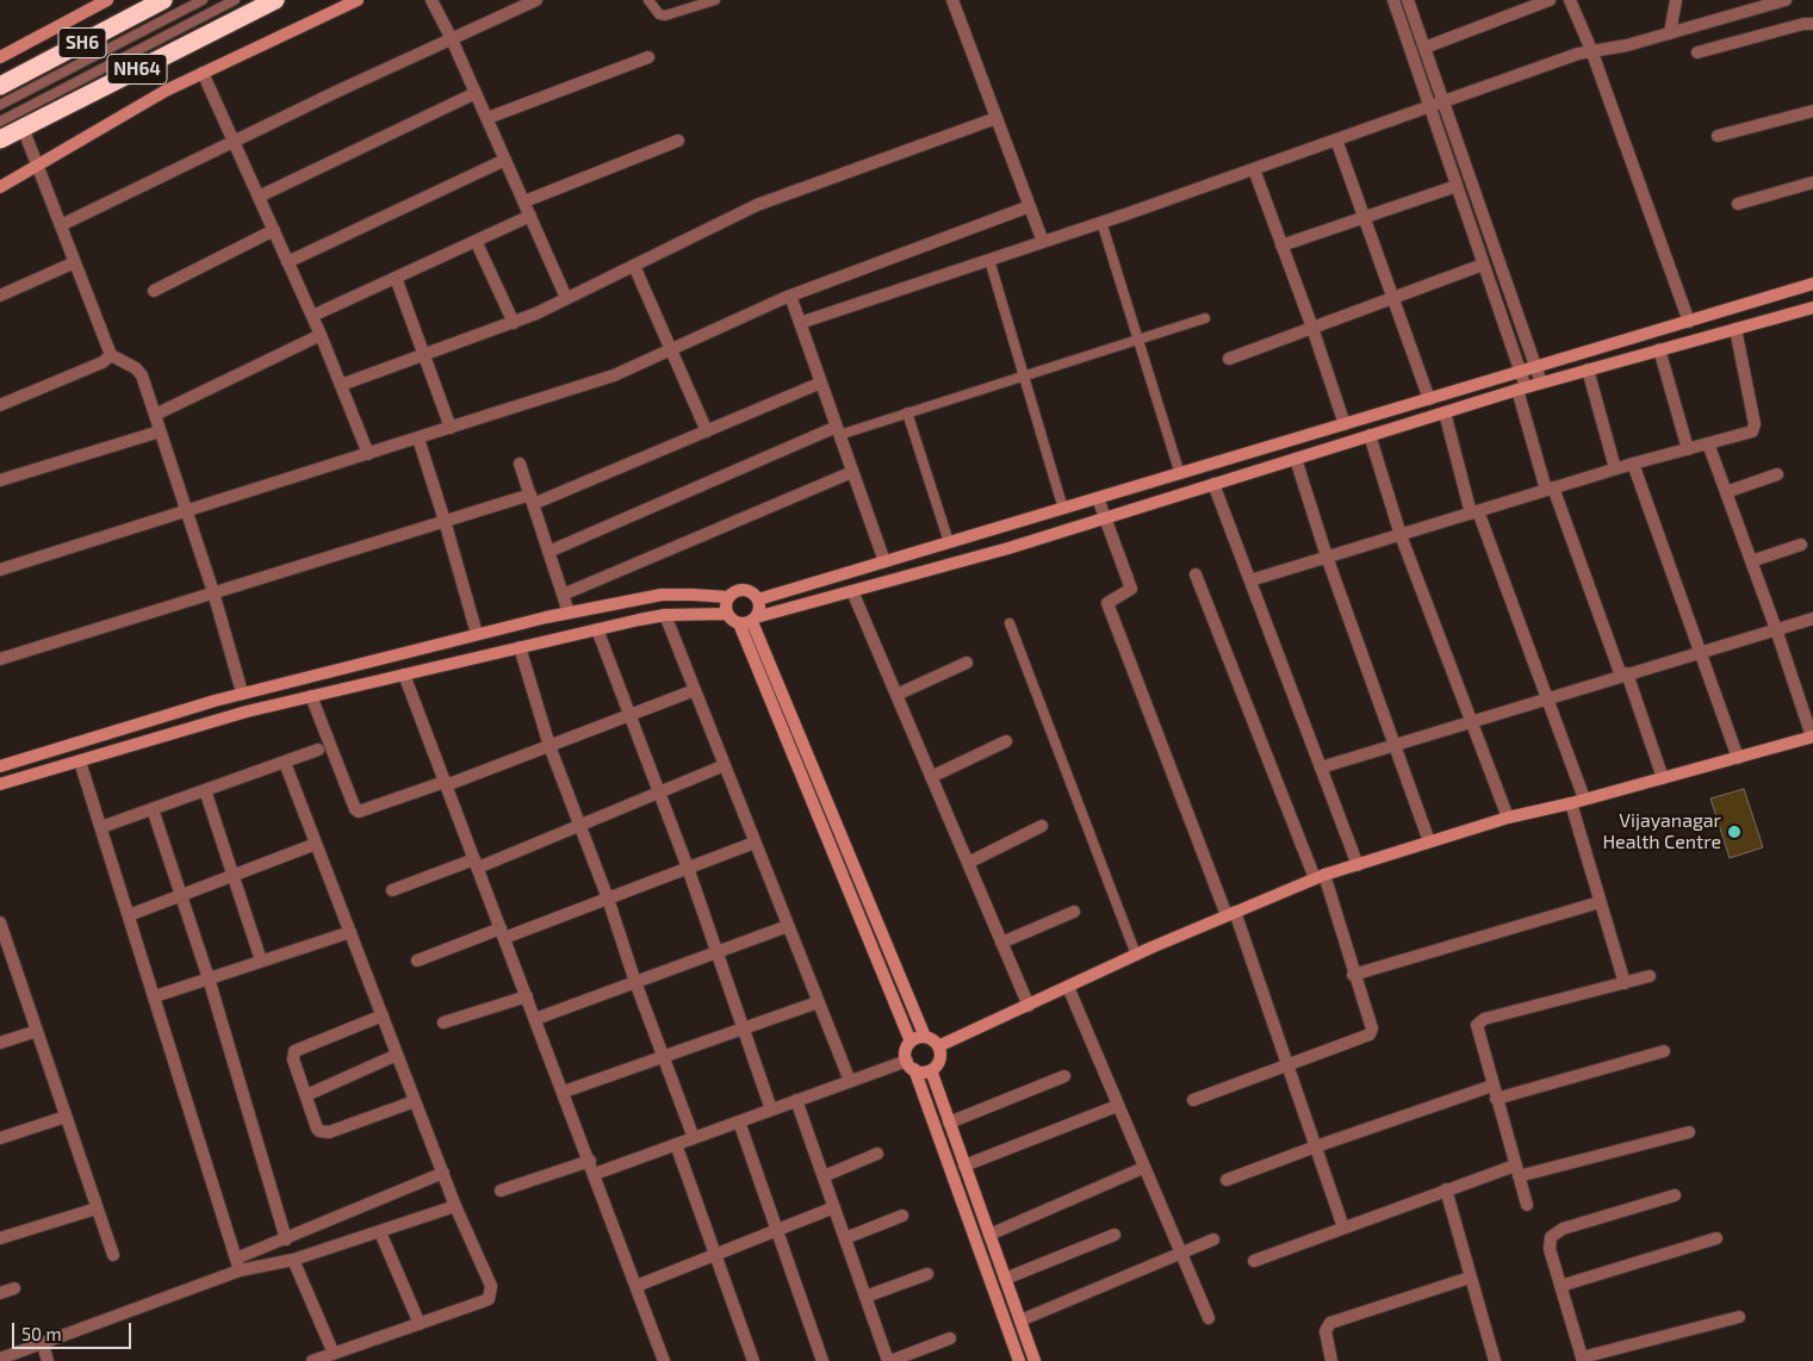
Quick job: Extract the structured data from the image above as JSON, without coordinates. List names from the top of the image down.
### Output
{
  "streets": {
    "highway": ["SH6", "NH64"]
  },
  "places": ["Vijayanagar Health Centre"],
  "scale_bar": "50 m"
}
